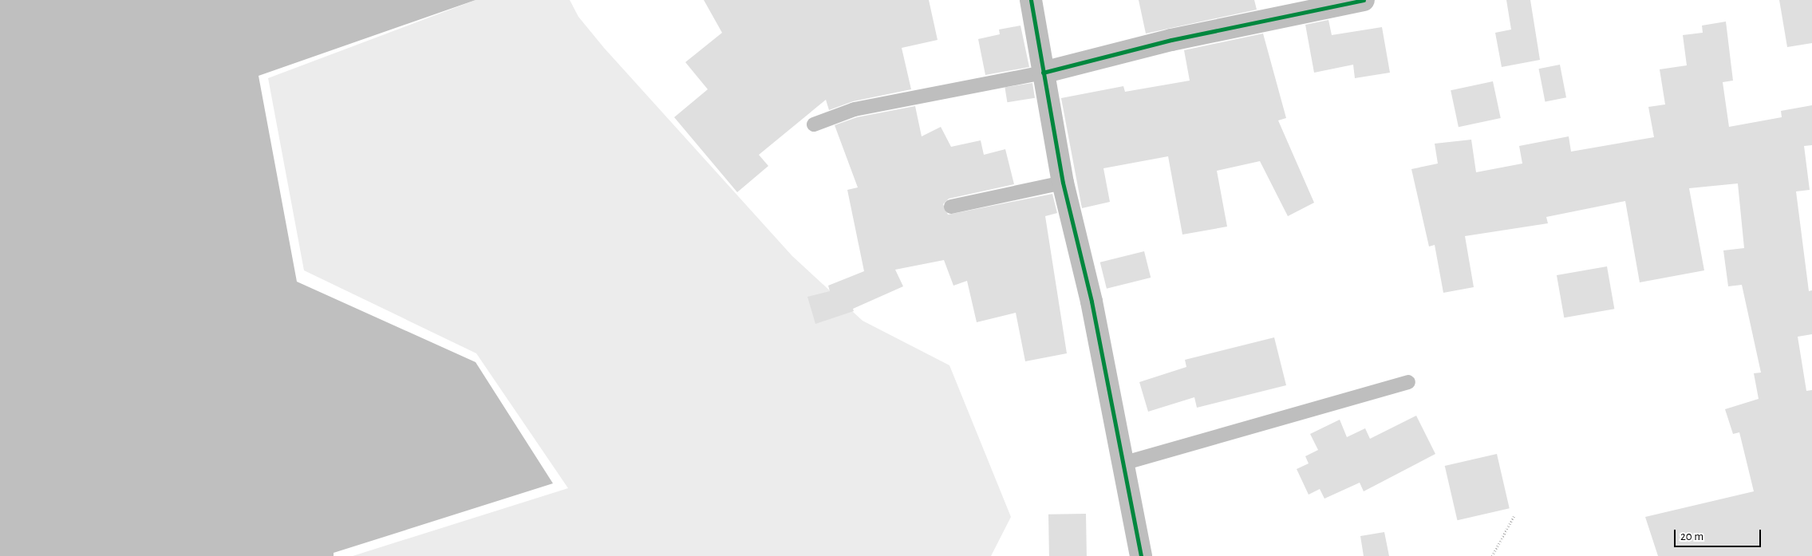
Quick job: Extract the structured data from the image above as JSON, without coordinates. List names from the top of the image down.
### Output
{
  "scale_bar": "20 m"
}
